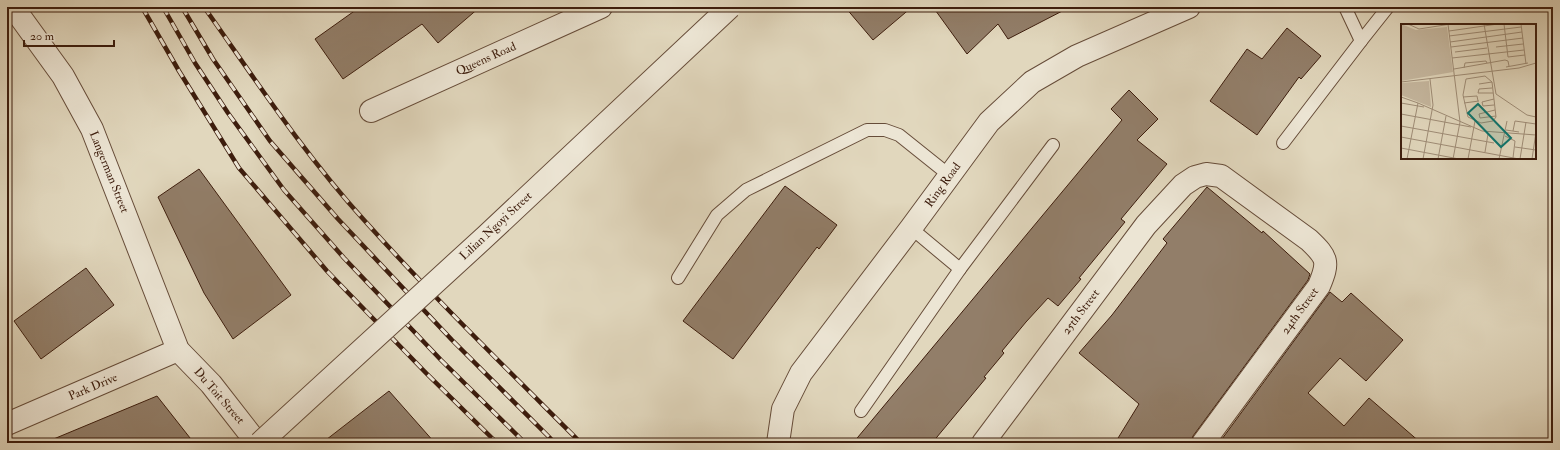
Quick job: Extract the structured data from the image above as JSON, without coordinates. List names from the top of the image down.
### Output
{
  "streets": {
    "street": [
      "Queens Road",
      "Langerman Street",
      "Ring Road",
      "Lilian Ngoyi Street",
      "24th Street",
      "25th Street",
      "Park Drive",
      "Du Toit Street"
    ]
  },
  "crossings": [
    ["Langerman Street", "Park Drive"],
    ["Langerman Street", "Du Toit Street"],
    ["Lilian Ngoyi Street", "Du Toit Street"],
    ["24th Street", "25th Street"],
    ["Park Drive", "Du Toit Street"]
  ],
  "scale_bar": "20 m"
}
